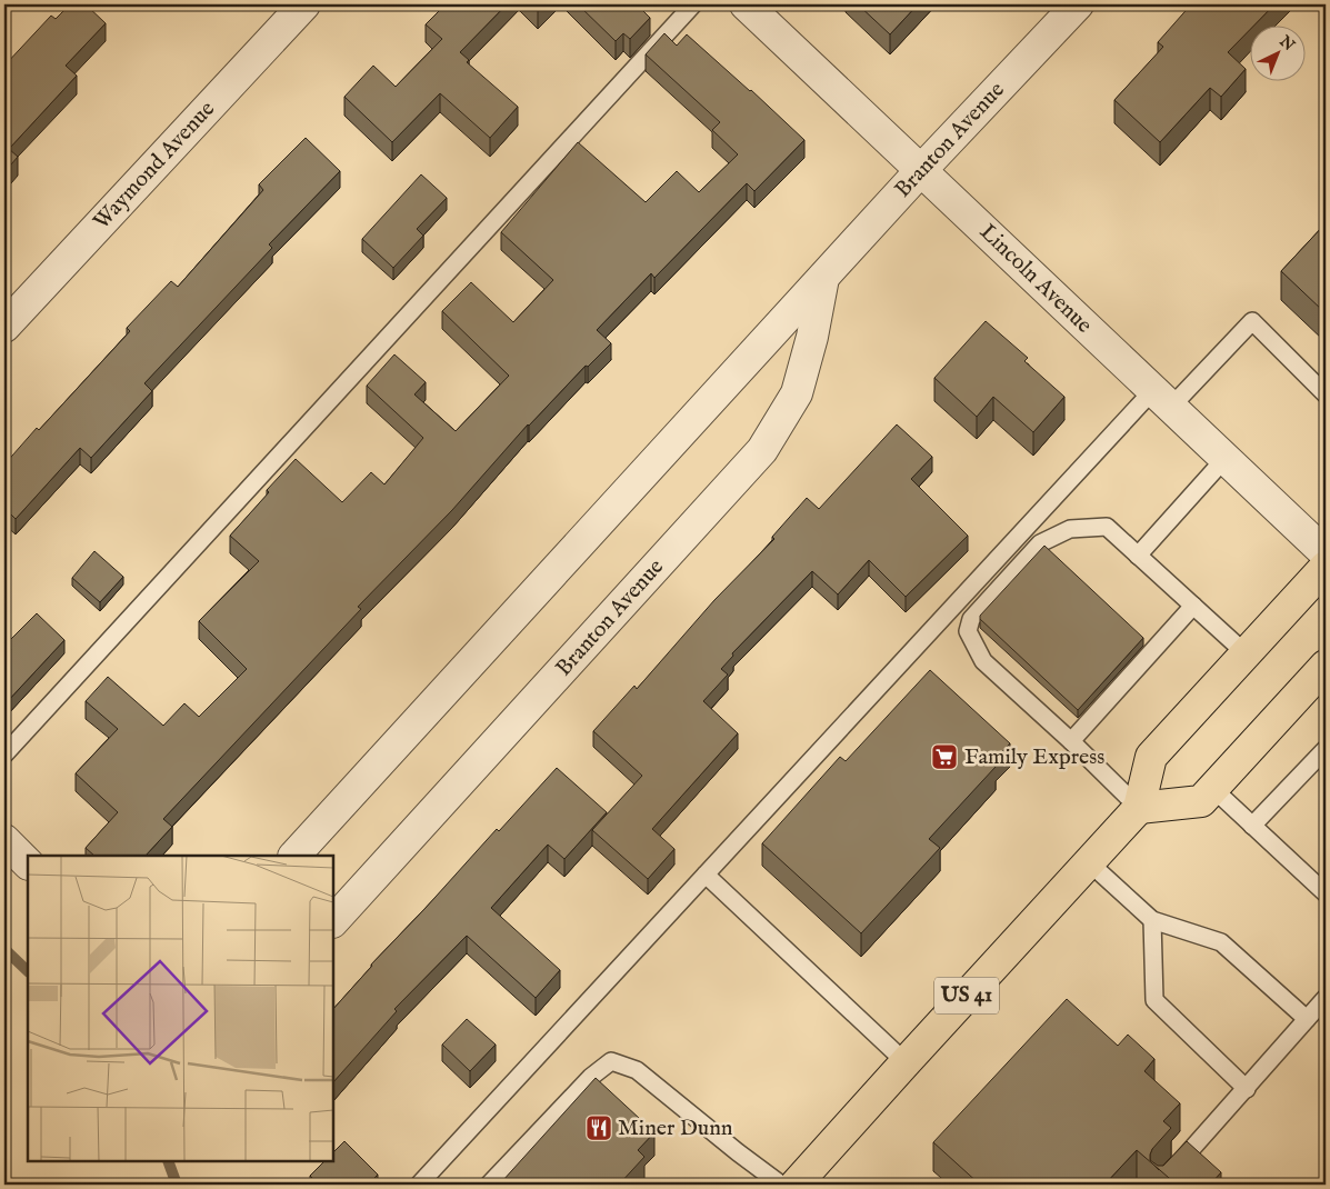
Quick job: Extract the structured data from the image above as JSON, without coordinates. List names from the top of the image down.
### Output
{
  "streets": {
    "highway": ["US 41"],
    "street": ["Branton Avenue", "Waymond Avenue", "Lincoln Avenue"]
  },
  "crossings": [
    ["Branton Avenue", "Lincoln Avenue"]
  ],
  "places": {
    "supermarket": ["Family Express"],
    "restaurant": ["Miner Dunn"]
  },
  "north": "top right"
}
